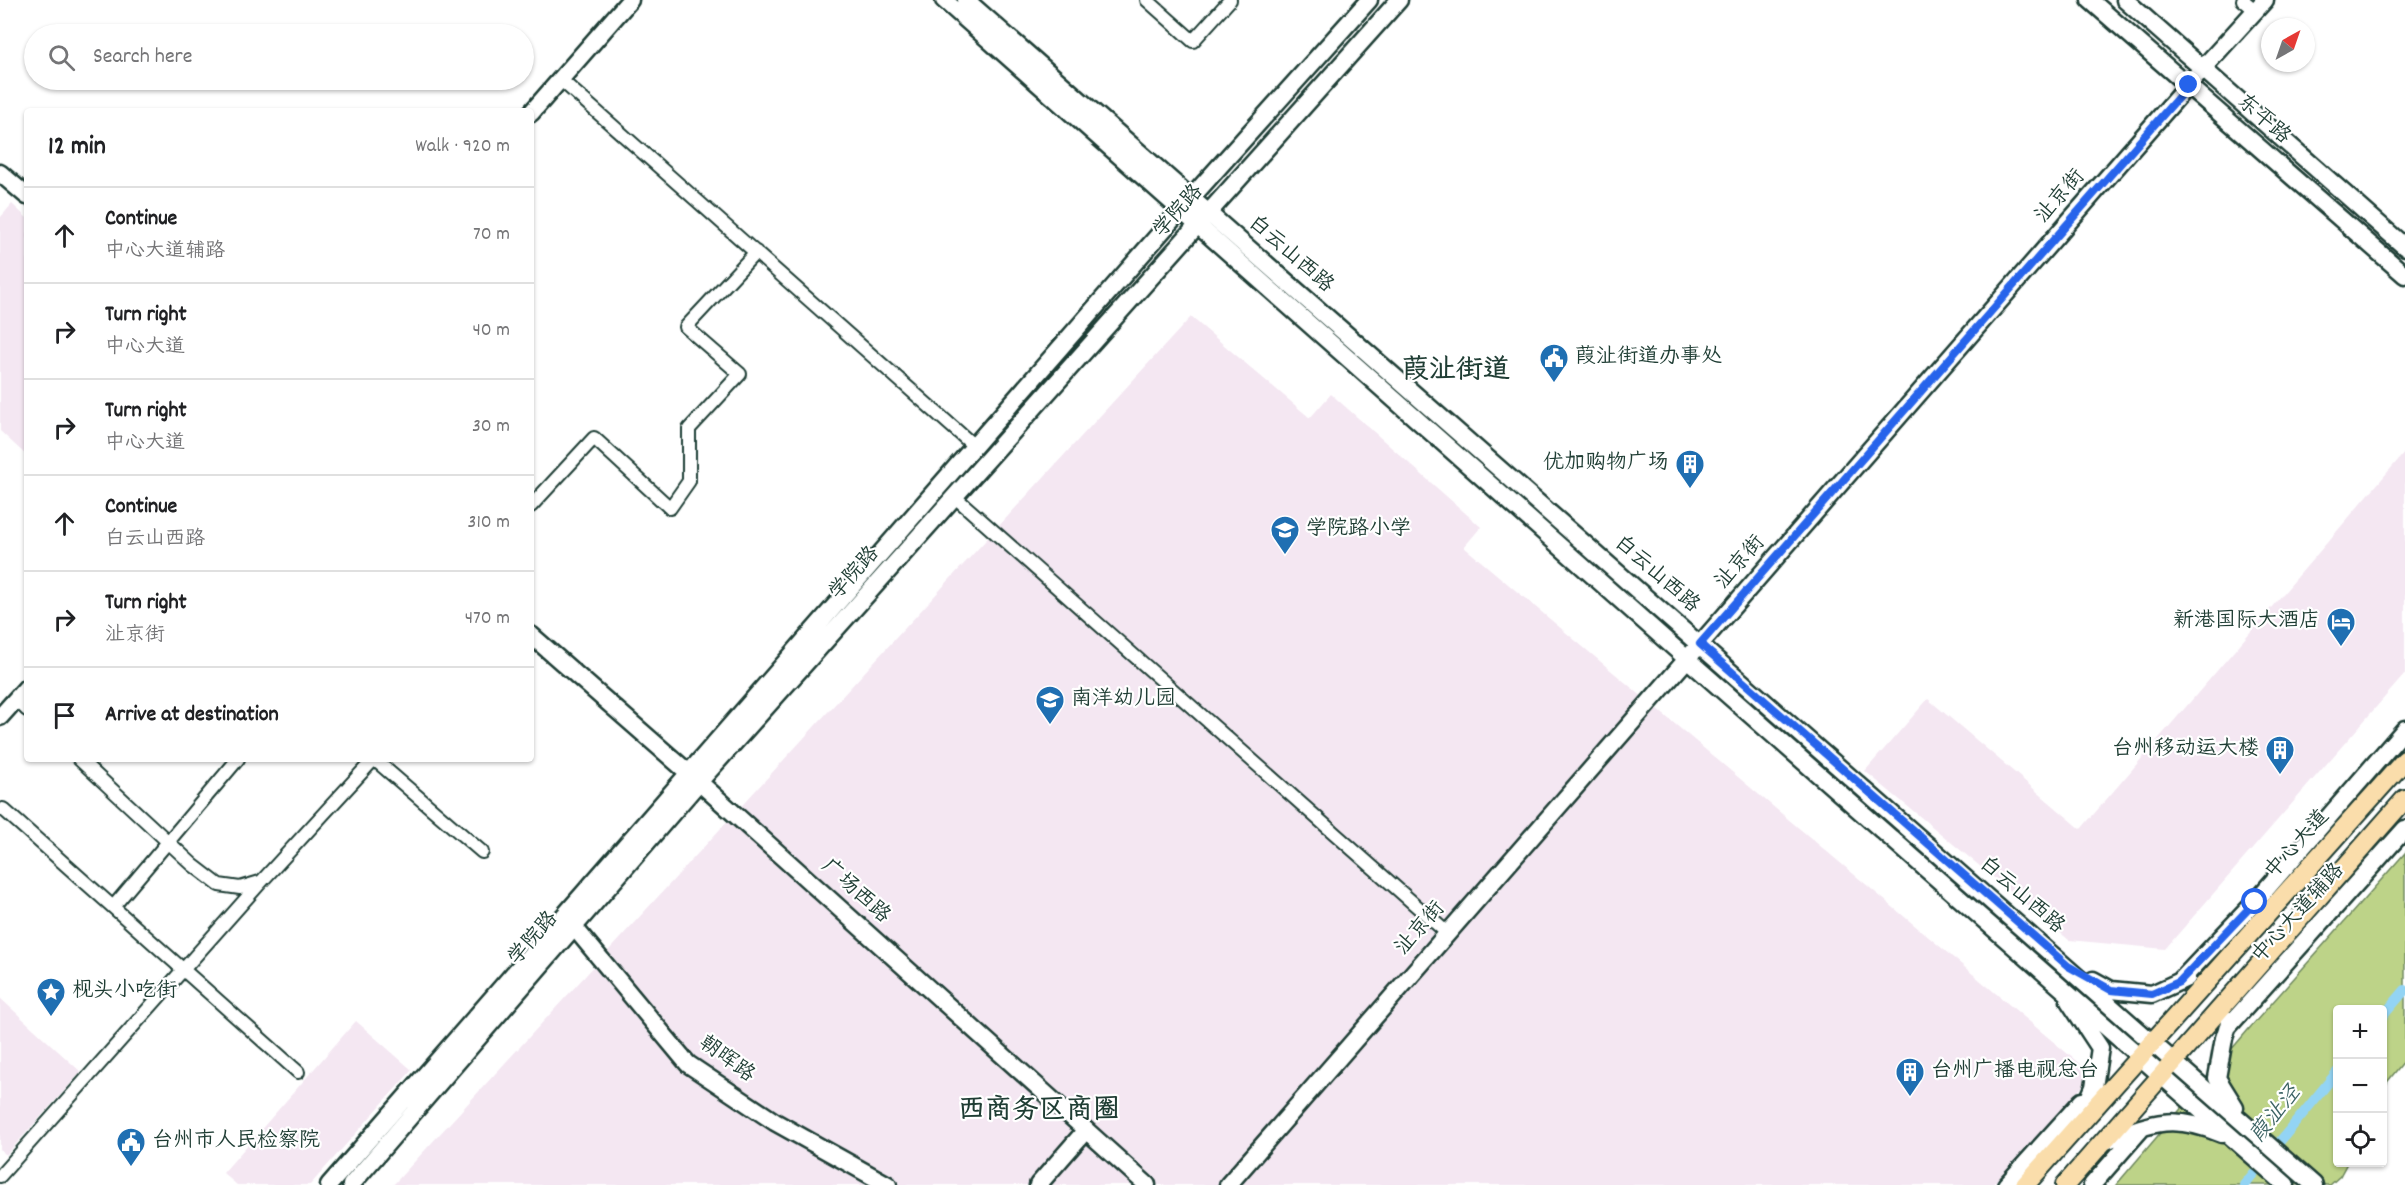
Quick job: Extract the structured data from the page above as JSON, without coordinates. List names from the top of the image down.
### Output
{
  "streets": {
    "main road": [
      "东平路",
      "沚京街",
      "学院路",
      "白云山西路",
      "中心大道",
      "广场西路",
      "中心大道辅路",
      "朝晖路"
    ]
  },
  "crossings": [
    ["东平路", "沚京街"],
    ["沚京街", "白云山西路"],
    ["学院路", "白云山西路"],
    ["学院路", "广场西路"],
    ["学院路", "朝晖路"],
    ["白云山西路", "中心大道"],
    ["中心大道", "中心大道辅路"]
  ],
  "districts": ["葭沚街道", "西商务区商圈"],
  "water": ["葭沚泾"],
  "places": {
    "public building": ["葭沚街道办事处", "台州市人民检察院"],
    "building": ["优加购物广场", "台州移动运大楼", "台州广播电视总台"],
    "school or university": ["学院路小学", "南洋幼儿园"],
    "hotel": ["新港国际大酒店"],
    "place": ["枧头小吃街"]
  },
  "north": "top right",
  "page": {
    "search": "Search here",
    "heading": ["12 min", "Walk · 920 m"],
    "list": [
      ["Continue", "中心大道辅路", "70 m"],
      ["Turn right", "中心大道", "40 m"],
      ["Turn right", "中心大道", "30 m"],
      ["Continue", "白云山西路", "310 m"],
      ["Turn right", "沚京街", "470 m"],
      "Arrive at destination"
    ],
    "map_buttons": ["+", "−"]
  }
}
